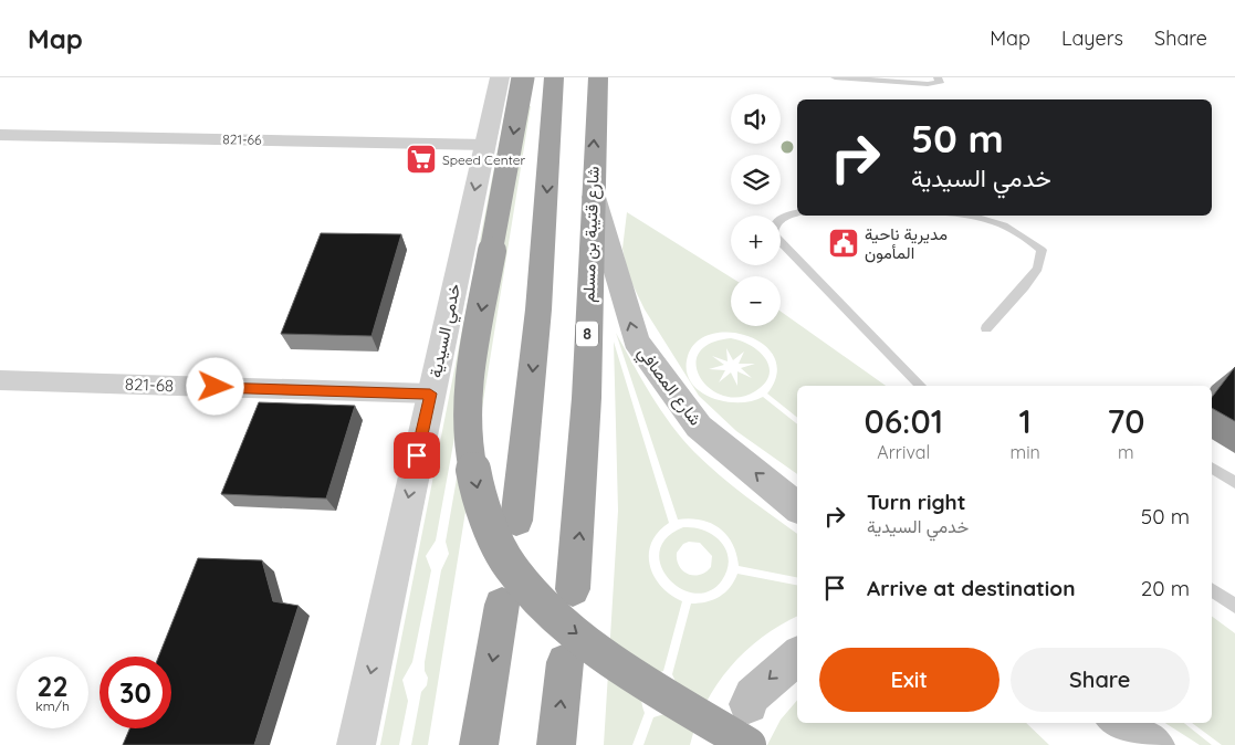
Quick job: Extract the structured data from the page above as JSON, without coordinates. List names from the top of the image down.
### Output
{
  "streets": {
    "highway": ["شارع قتيبة بن مسلم", "8"],
    "main road": ["شارع المصافي"],
    "street": ["821-66", "خدمي السيدية", "821-68"]
  },
  "crossings": [
    ["821-66", "خدمي السيدية"],
    ["شارع قتيبة بن مسلم", "شارع المصافي"],
    ["خدمي السيدية", "821-68"]
  ],
  "one_way": ["خدمي السيدية", "شارع المصافي"],
  "places": {
    "supermarket": ["Speed Center"],
    "public building": ["مديرية ناحية المأمون"]
  },
  "page": {
    "header": "Map",
    "nav": ["Map", "Layers", "Share"],
    "map_buttons": ["+", "−"],
    "turn": ["50 m", "خدمي السيدية"],
    "eta": [
      "06:01",
      "Arrival",
      "1",
      "min",
      "70",
      "m"
    ],
    "list": [
      {
        "name": "Turn right",
        "note": "خدمي السيدية",
        "value": "50 m"
      },
      {
        "name": "Arrive at destination",
        "value": "20 m"
      }
    ],
    "buttons": ["Exit", "Share"],
    "speed": "22 km/h",
    "limit": "30"
  }
}
